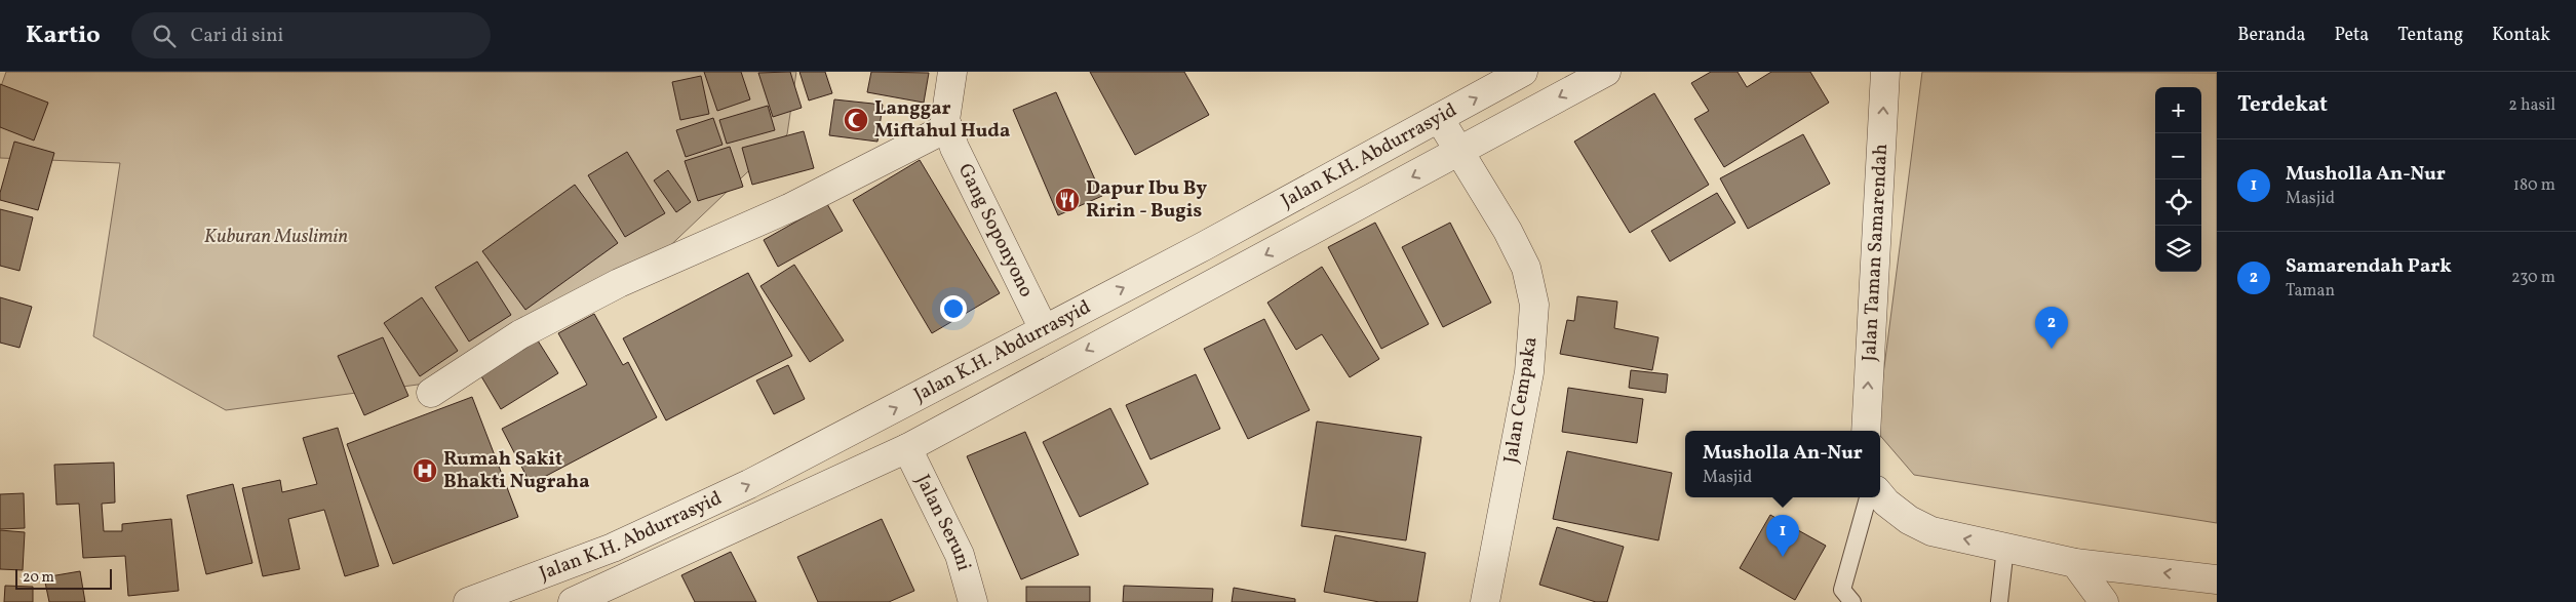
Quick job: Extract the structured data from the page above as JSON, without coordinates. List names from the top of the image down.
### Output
{
  "streets": {
    "street": [
      "Jalan K.H. Abdurrasyid",
      "Gang Soponyono",
      "Jalan Taman Samarendah",
      "Jalan Cempaka",
      "Jalan Seruni"
    ]
  },
  "crossings": [
    ["Jalan K.H. Abdurrasyid", "Gang Soponyono"],
    ["Jalan K.H. Abdurrasyid", "Jalan Cempaka"],
    ["Jalan K.H. Abdurrasyid", "Jalan Seruni"]
  ],
  "one_way": ["Jalan Taman Samarendah"],
  "parks": ["Kuburan Muslimin"],
  "places": {
    "mosque": ["Langgar Miftahul Huda"],
    "restaurant": ["Dapur Ibu By Ririn - Bugis"],
    "hospital": ["Rumah Sakit Bhakti Nugraha"]
  },
  "scale_bar": "20 m",
  "page": {
    "header": "Kartio",
    "search": "Cari di sini",
    "nav": [
      "Beranda",
      "Peta",
      "Tentang",
      "Kontak"
    ],
    "heading": ["Terdekat", "2 hasil"],
    "map_buttons": ["+", "−"],
    "list": [
      {
        "mark": "1",
        "name": "Musholla An-Nur",
        "note": "Masjid",
        "value": "180 m"
      },
      {
        "mark": "2",
        "name": "Samarendah Park",
        "note": "Taman",
        "value": "230 m"
      }
    ],
    "pins": ["2", "1"],
    "popup": ["Musholla An-Nur", "Masjid"],
    "scale": "20 m"
  }
}
